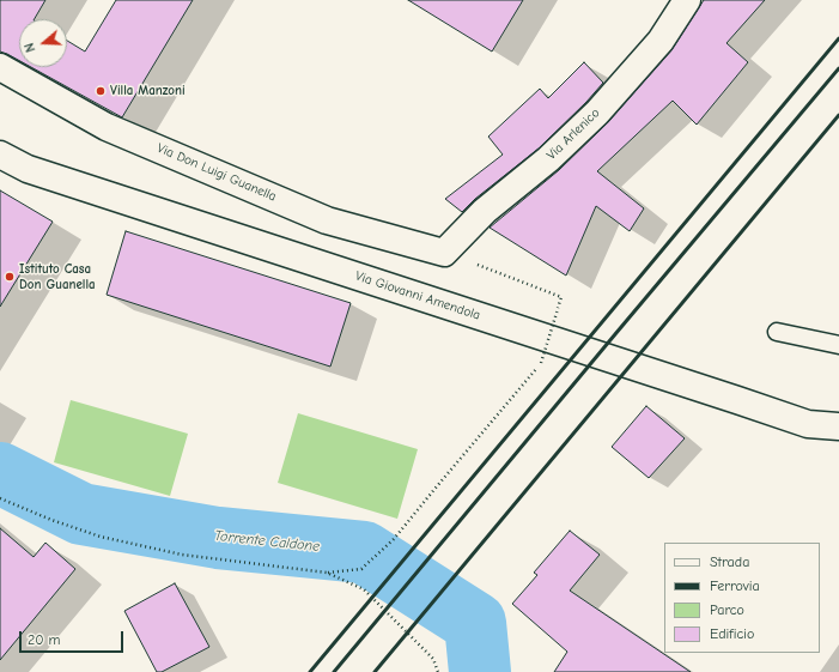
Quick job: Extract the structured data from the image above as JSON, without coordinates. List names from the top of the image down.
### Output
{
  "streets": {
    "street": ["Via Arlenico", "Via Don Luigi Guanella", "Via Giovanni Amendola"]
  },
  "crossings": [
    ["Via Arlenico", "Via Don Luigi Guanella"]
  ],
  "water": ["Torrente Caldone"],
  "places": ["Villa Manzoni", "Istituto Casa Don Guanella"],
  "legend": [
    "Strada",
    "Ferrovia",
    "Parco",
    "Edificio"
  ],
  "scale_bar": "20 m",
  "north": "left"
}
